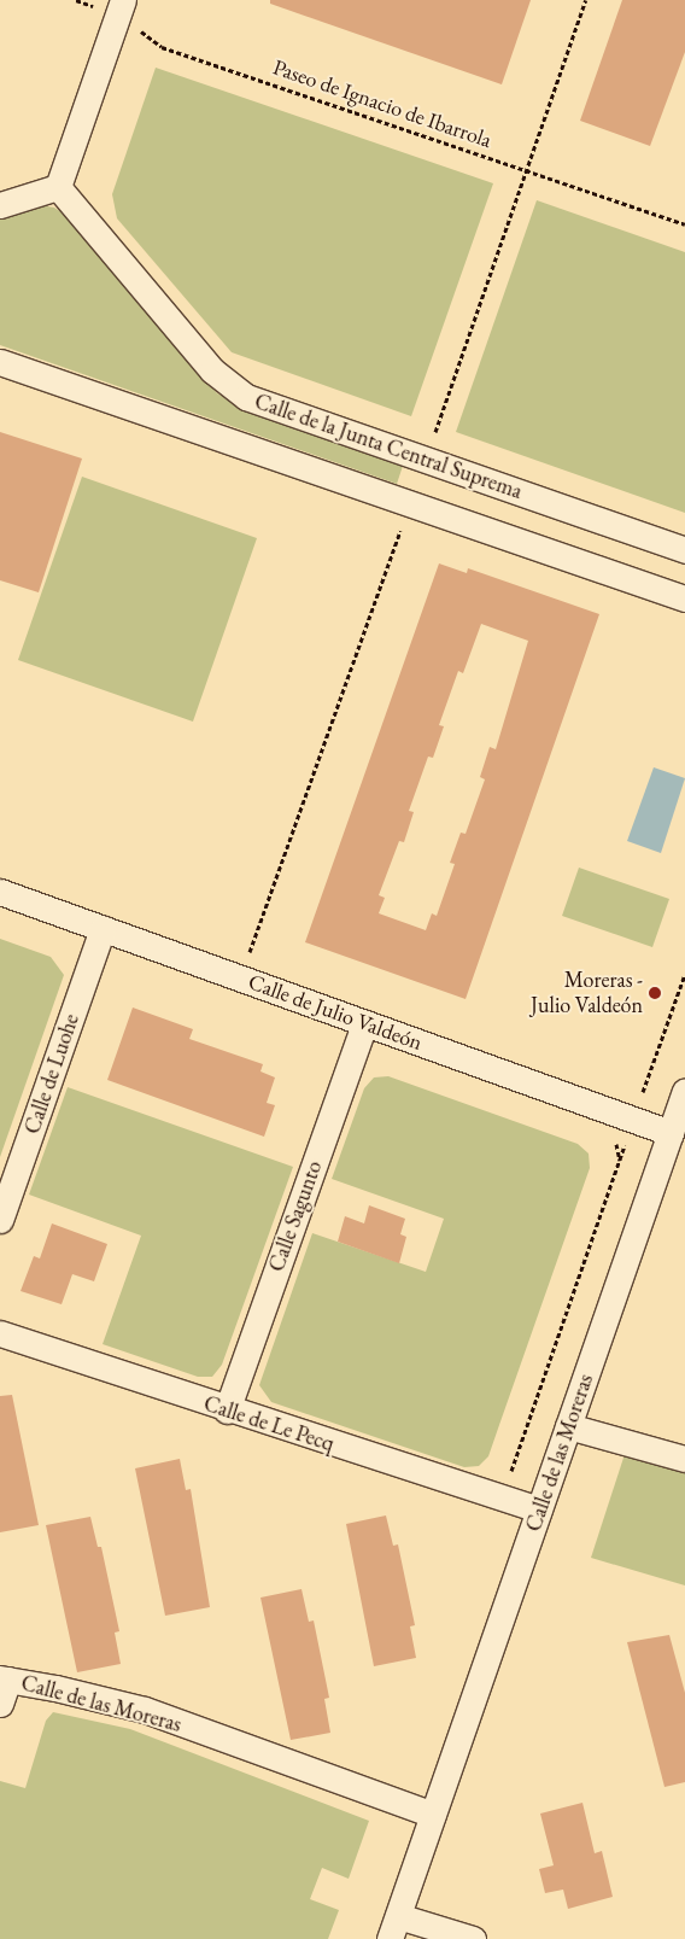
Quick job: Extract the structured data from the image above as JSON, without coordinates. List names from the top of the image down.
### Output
{
  "streets": {
    "street": [
      "Calle de la Junta Central Suprema",
      "Calle de Julio Valdeón",
      "Calle de Luohe",
      "Calle Sagunto",
      "Calle de Le Pecq",
      "Calle de las Moreras"
    ],
    "path": ["Paseo de Ignacio de Ibarrola"]
  },
  "crossings": [
    ["Calle de Julio Valdeón", "Calle de Luohe"],
    ["Calle de Julio Valdeón", "Calle Sagunto"],
    ["Calle de Julio Valdeón", "Calle de las Moreras"],
    ["Calle Sagunto", "Calle de Le Pecq"],
    ["Calle de Le Pecq", "Calle de las Moreras"]
  ],
  "places": ["Moreras - Julio Valdeón"]
}
